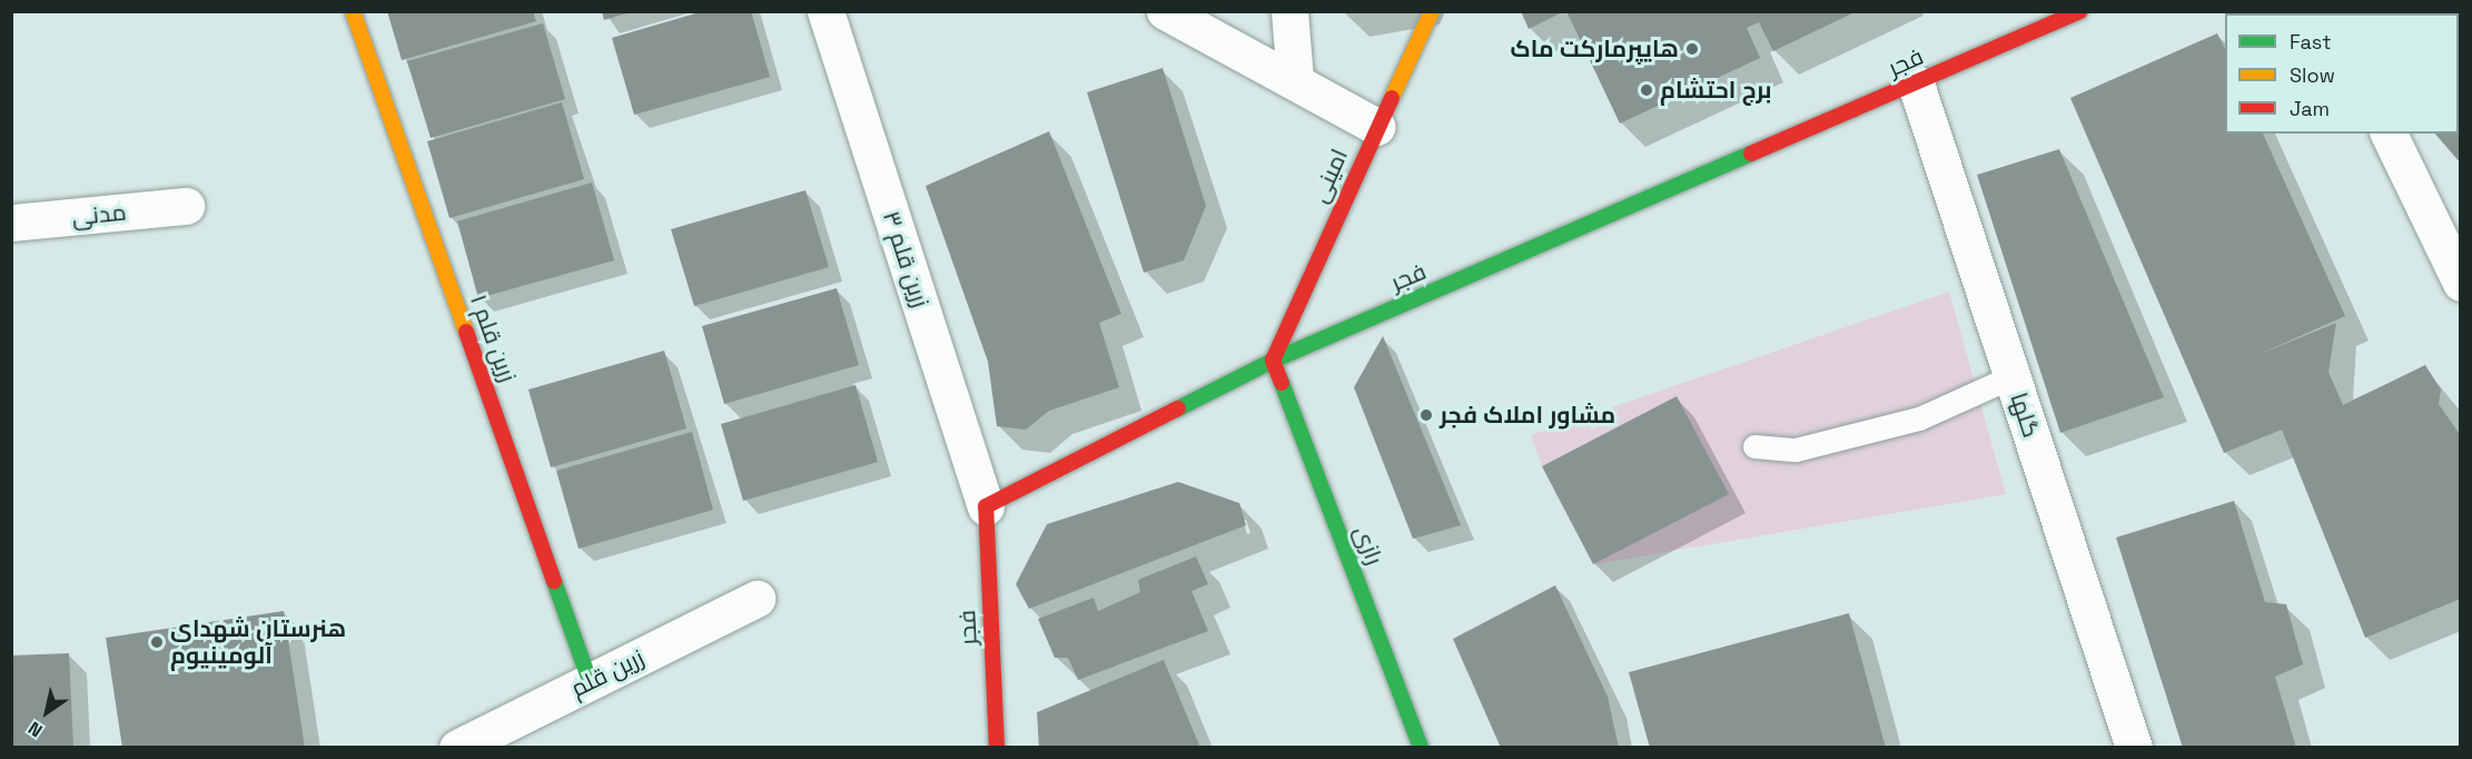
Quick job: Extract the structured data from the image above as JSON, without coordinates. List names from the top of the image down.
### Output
{
  "streets": {
    "street": [
      "فجر",
      "امینی",
      "مدنی",
      "زرین قلم ۳",
      "زرین قلم ۱",
      "گلها",
      "رازی",
      "زرین قلم"
    ]
  },
  "crossings": [
    ["فجر", "امینی"],
    ["فجر", "زرین قلم ۳"],
    ["فجر", "گلها"],
    ["فجر", "رازی"],
    ["امینی", "رازی"],
    ["زرین قلم ۱", "زرین قلم"]
  ],
  "places": [
    "هایپرمارکت ماک",
    "برج احتشام",
    "مشاور املاک فجر",
    "هنرستان شهدای آلومینیوم"
  ],
  "legend": ["Fast", "Slow", "Jam"],
  "north": "bottom left"
}
